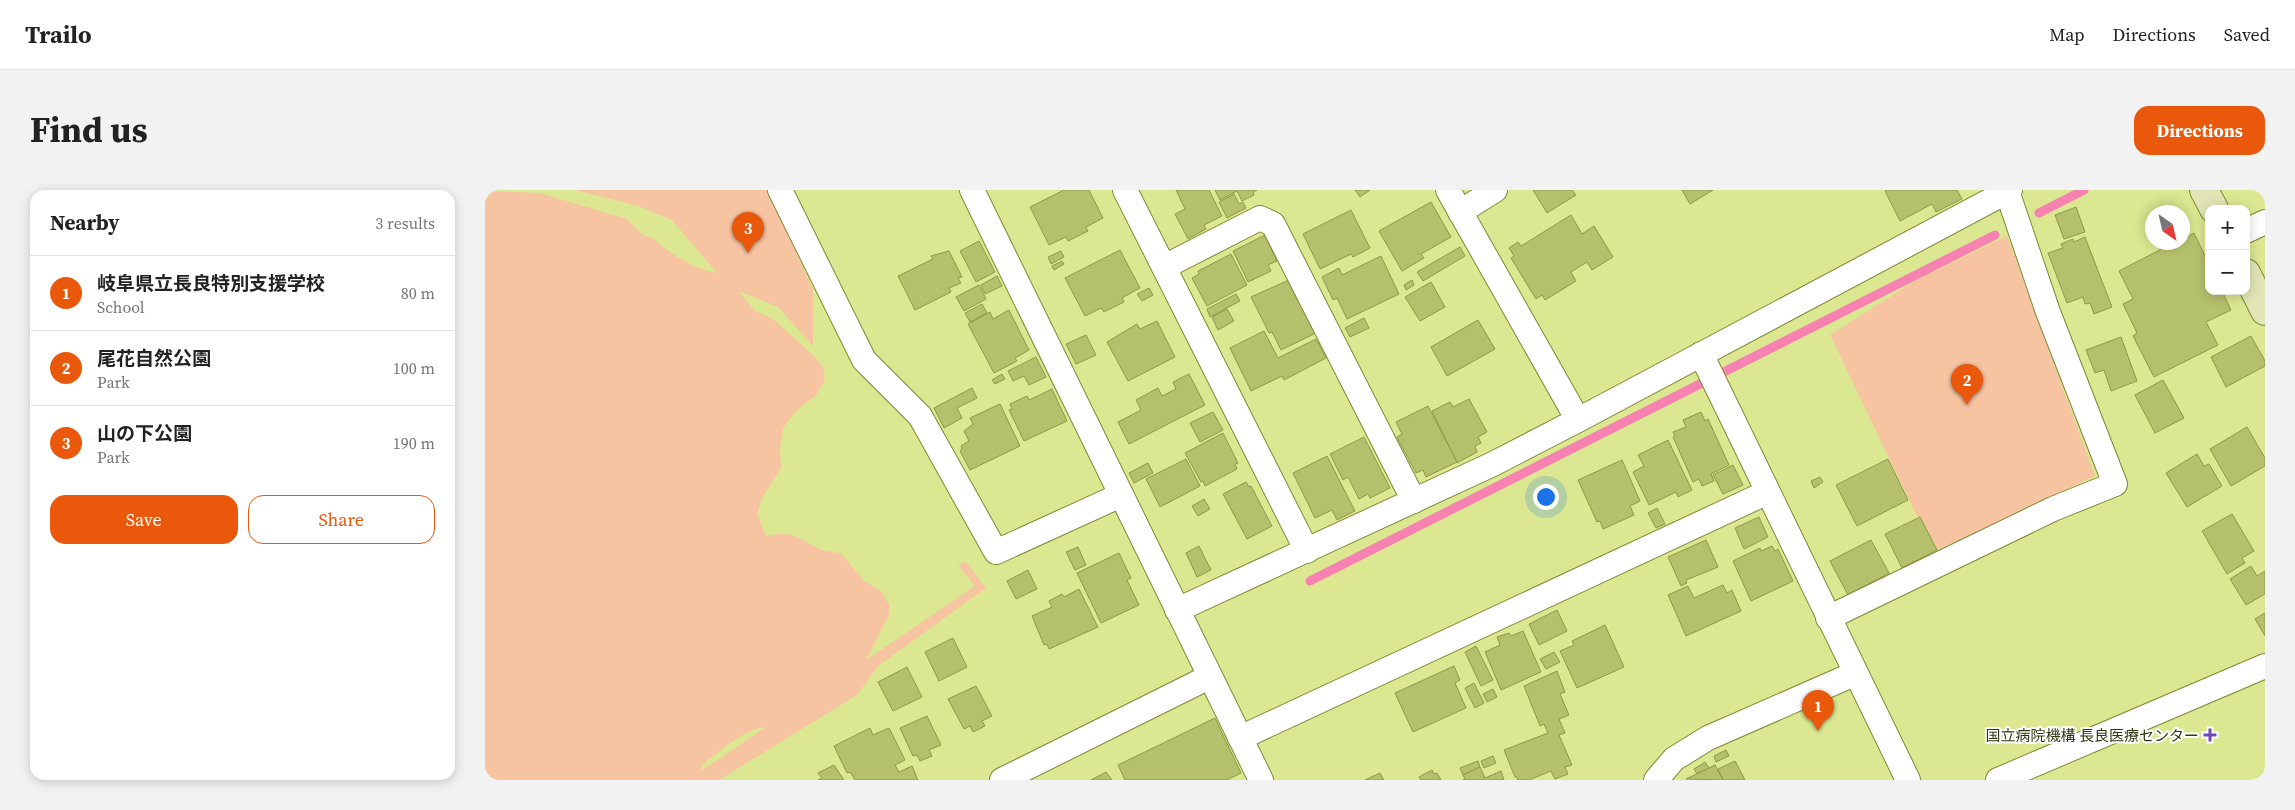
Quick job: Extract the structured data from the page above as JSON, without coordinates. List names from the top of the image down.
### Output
{
  "places": {
    "health": ["国立病院機構 長良医療センター"]
  },
  "north": "bottom right",
  "page": {
    "header": "Trailo",
    "nav": ["Map", "Directions", "Saved"],
    "title": "Find us",
    "buttons": [
      "Directions",
      ["Save", "Share"]
    ],
    "heading": ["Nearby", "3 results"],
    "map_buttons": ["+", "−"],
    "pins": ["3", "2", "1"],
    "list": [
      {
        "mark": "1",
        "name": "岐阜県立長良特別支援学校",
        "note": "School",
        "value": "80 m"
      },
      {
        "mark": "2",
        "name": "尾花自然公園",
        "note": "Park",
        "value": "100 m"
      },
      {
        "mark": "3",
        "name": "山の下公園",
        "note": "Park",
        "value": "190 m"
      }
    ]
  }
}
